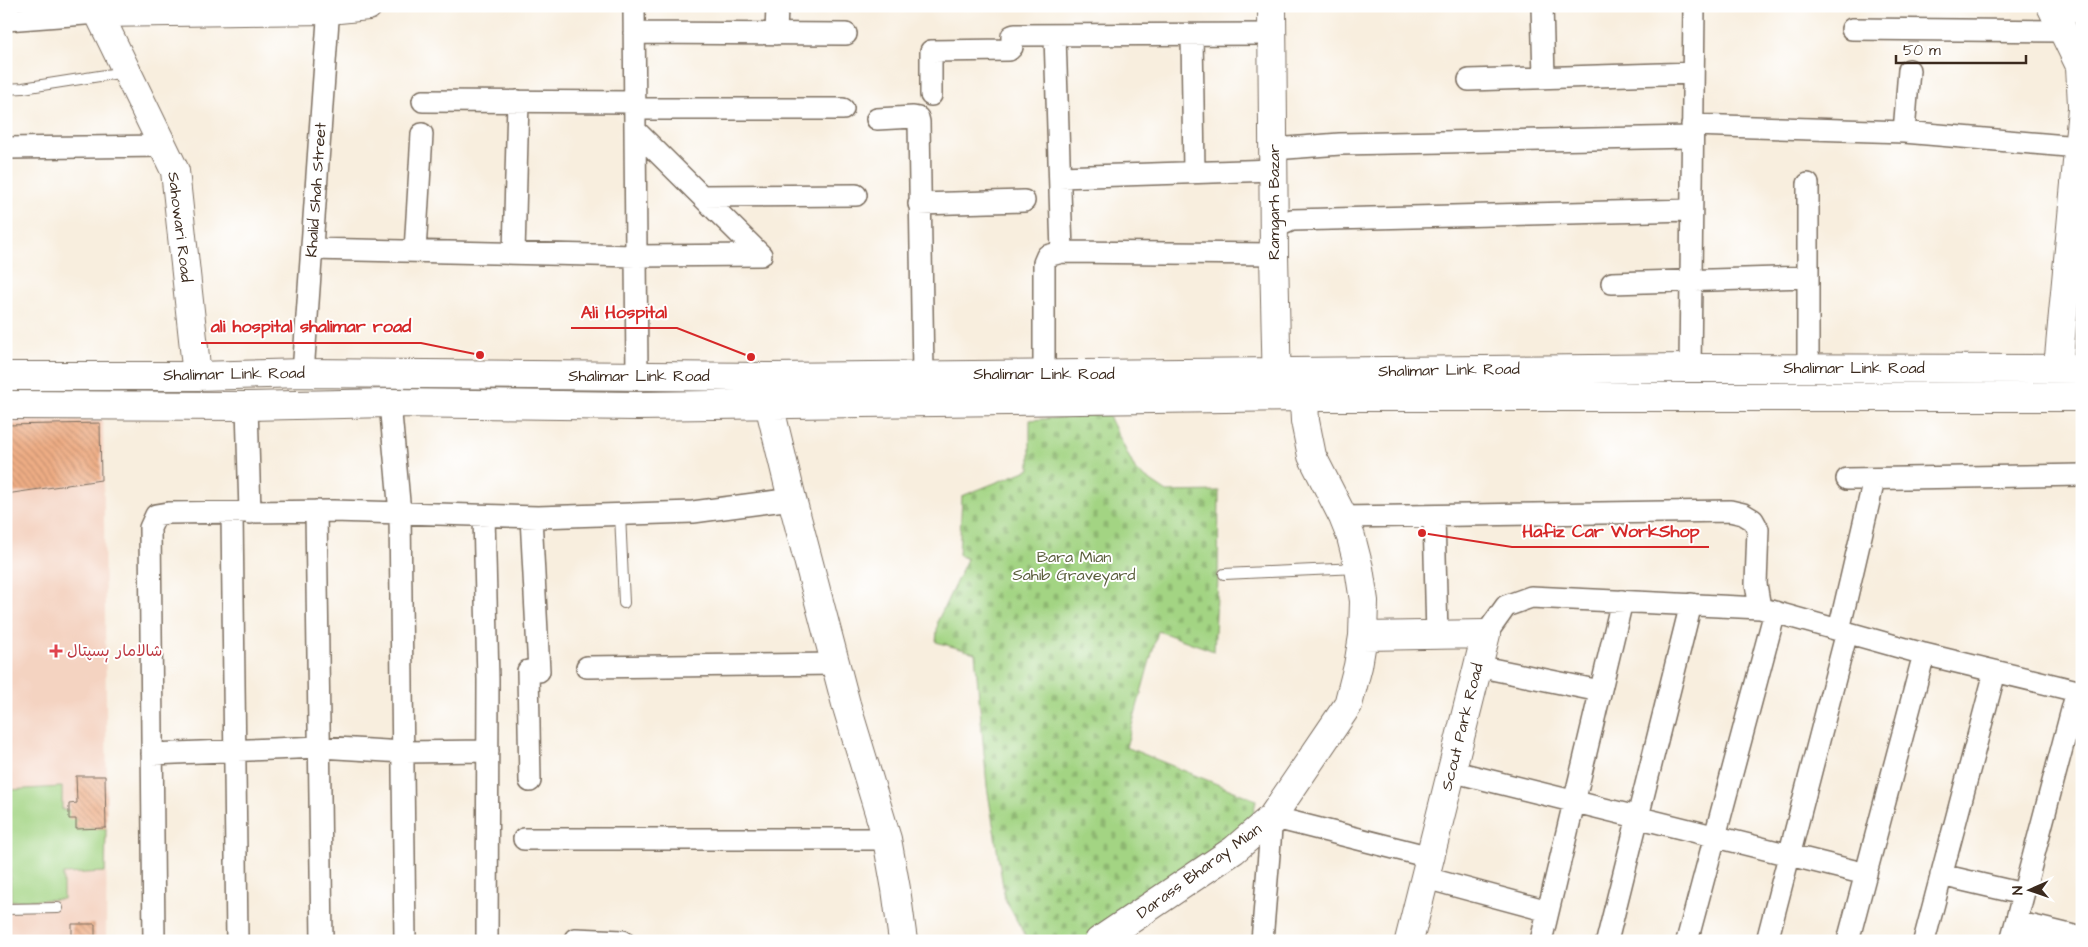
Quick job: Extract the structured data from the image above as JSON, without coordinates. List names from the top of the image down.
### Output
{
  "streets": {
    "main road": [
      "Ramgarh Bazar",
      "Sahowari Road",
      "Shalimar Link Road",
      "Scout Park Road",
      "Darass Bharay Mian"
    ],
    "street": ["Khalid Shah Street"]
  },
  "crossings": [
    ["Khalid Shah Street", "Shalimar Link Road"],
    ["Ramgarh Bazar", "Shalimar Link Road"],
    ["Ramgarh Bazar", "Darass Bharay Mian"],
    ["Sahowari Road", "Shalimar Link Road"],
    ["Shalimar Link Road", "Darass Bharay Mian"]
  ],
  "parks": ["Bara Mian Sahib Graveyard"],
  "places": {
    "other": ["ali hospital shalimar road", "Ali Hospital", "Hafiz Car WorkShop"],
    "health": ["شالامار ہسپتال"]
  },
  "scale_bar": "50 m",
  "north": "left"
}
